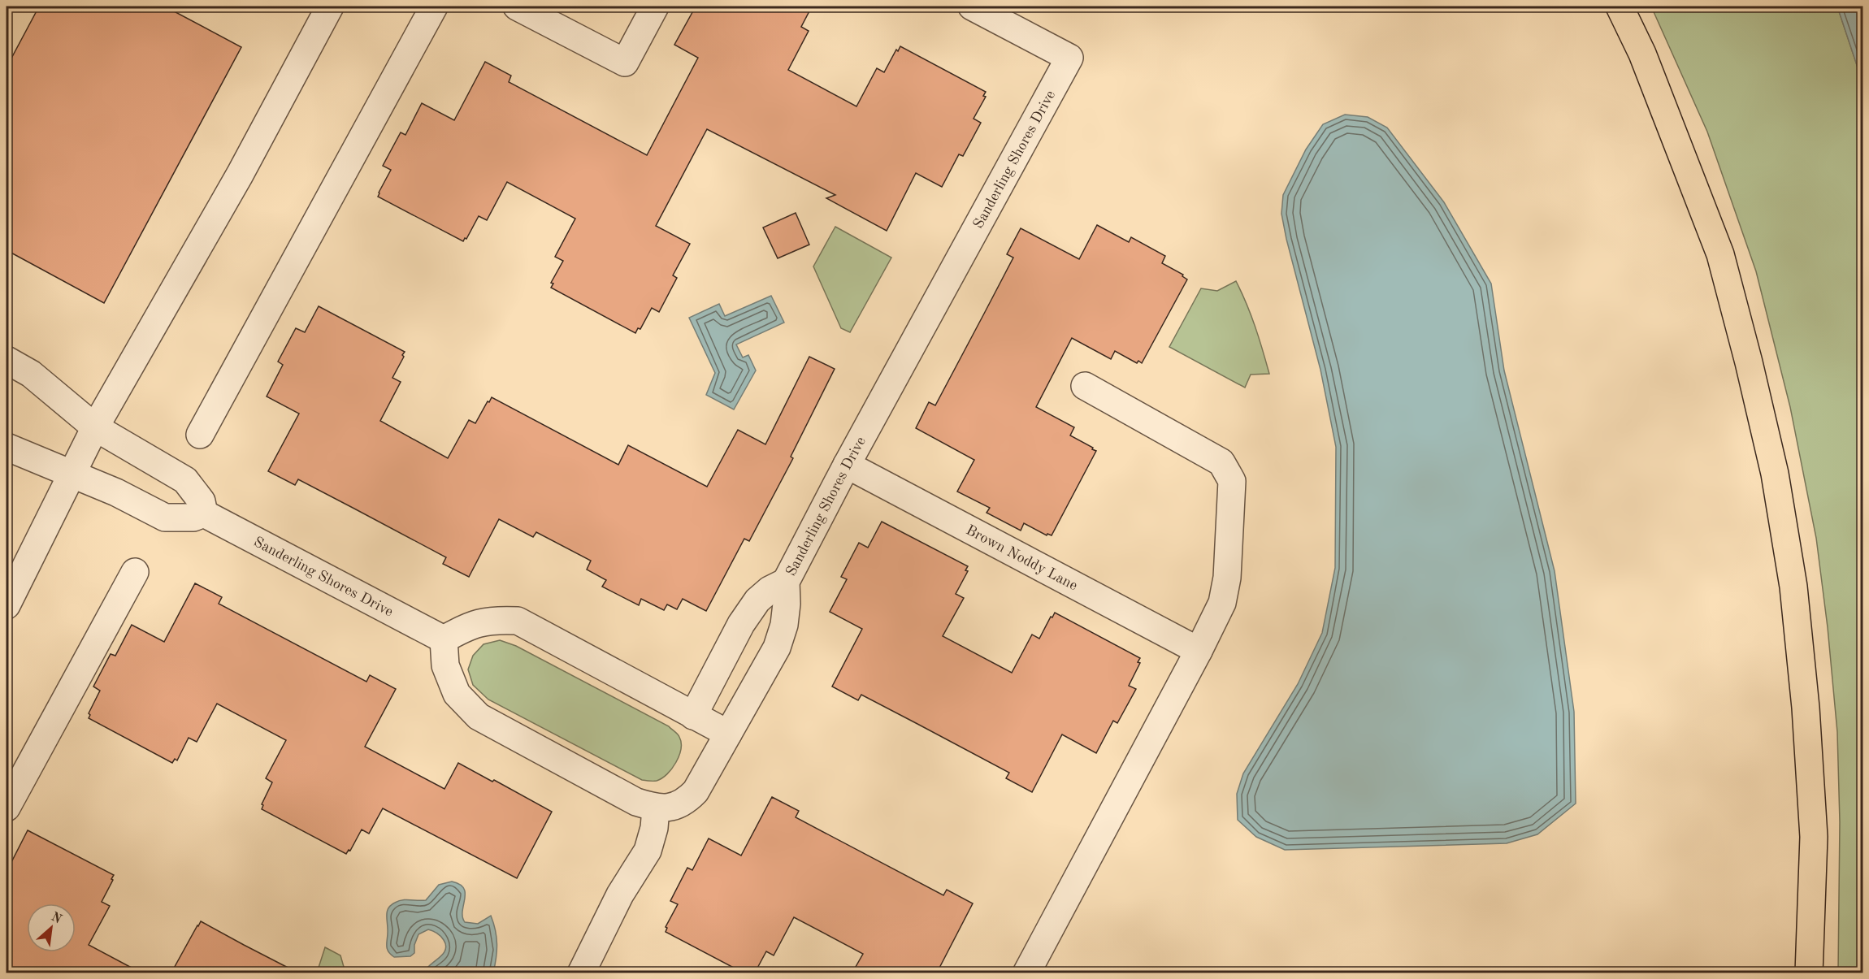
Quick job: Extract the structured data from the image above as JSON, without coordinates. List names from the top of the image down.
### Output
{
  "streets": {
    "street": ["Sanderling Shores Drive", "Brown Noddy Lane"]
  },
  "crossings": [
    ["Sanderling Shores Drive", "Brown Noddy Lane"]
  ],
  "north": "top right"
}
